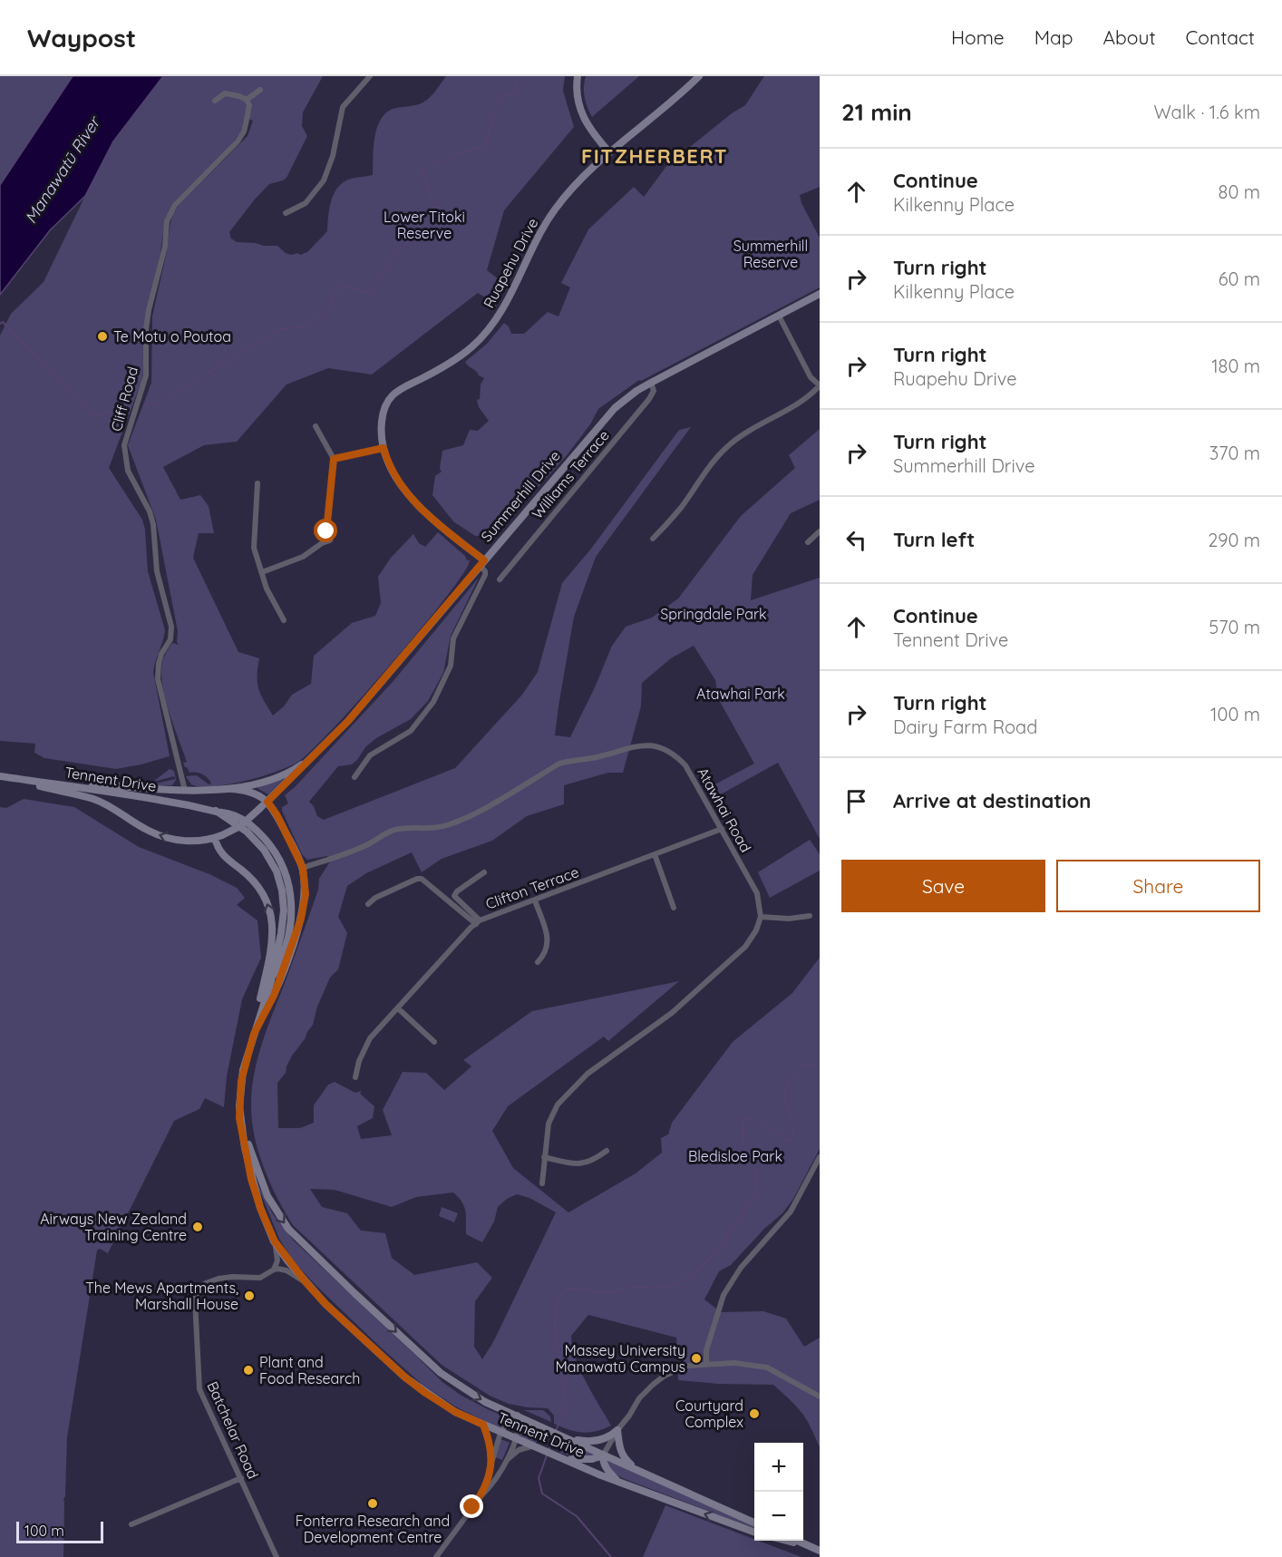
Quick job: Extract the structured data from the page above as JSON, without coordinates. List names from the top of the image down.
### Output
{
  "streets": {
    "main road": ["Ruapehu Drive", "Summerhill Drive", "Tennent Drive"],
    "street": [
      "Cliff Road",
      "Williams Terrace",
      "Atawhai Road",
      "Clifton Terrace",
      "Batchelar Road"
    ]
  },
  "crossings": [
    ["Ruapehu Drive", "Summerhill Drive"],
    ["Williams Terrace", "Summerhill Drive"],
    ["Atawhai Road", "Clifton Terrace"]
  ],
  "districts": ["FITZHERBERT"],
  "water": ["Manawatū River"],
  "parks": [
    "Lower Titoki Reserve",
    "Summerhill Reserve",
    "Springdale Park",
    "Atawhai Park",
    "Bledisloe Park"
  ],
  "places": [
    "Te Motu o Poutoa",
    "Airways New Zealand Training Centre",
    "The Mews Apartments, Marshall House",
    "Massey University Manawatū Campus",
    "Plant and Food Research",
    "Courtyard Complex",
    "Fonterra Research and Development Centre"
  ],
  "scale_bar": "100 m",
  "page": {
    "header": "Waypost",
    "nav": [
      "Home",
      "Map",
      "About",
      "Contact"
    ],
    "heading": ["21 min", "Walk · 1.6 km"],
    "list": [
      ["Continue", "Kilkenny Place", "80 m"],
      ["Turn right", "Kilkenny Place", "60 m"],
      ["Turn right", "Ruapehu Drive", "180 m"],
      ["Turn right", "Summerhill Drive", "370 m"],
      ["Turn left", "290 m"],
      ["Continue", "Tennent Drive", "570 m"],
      ["Turn right", "Dairy Farm Road", "100 m"],
      "Arrive at destination"
    ],
    "buttons": ["Save", "Share"],
    "map_buttons": ["+", "−"],
    "scale": "100 m"
  }
}
